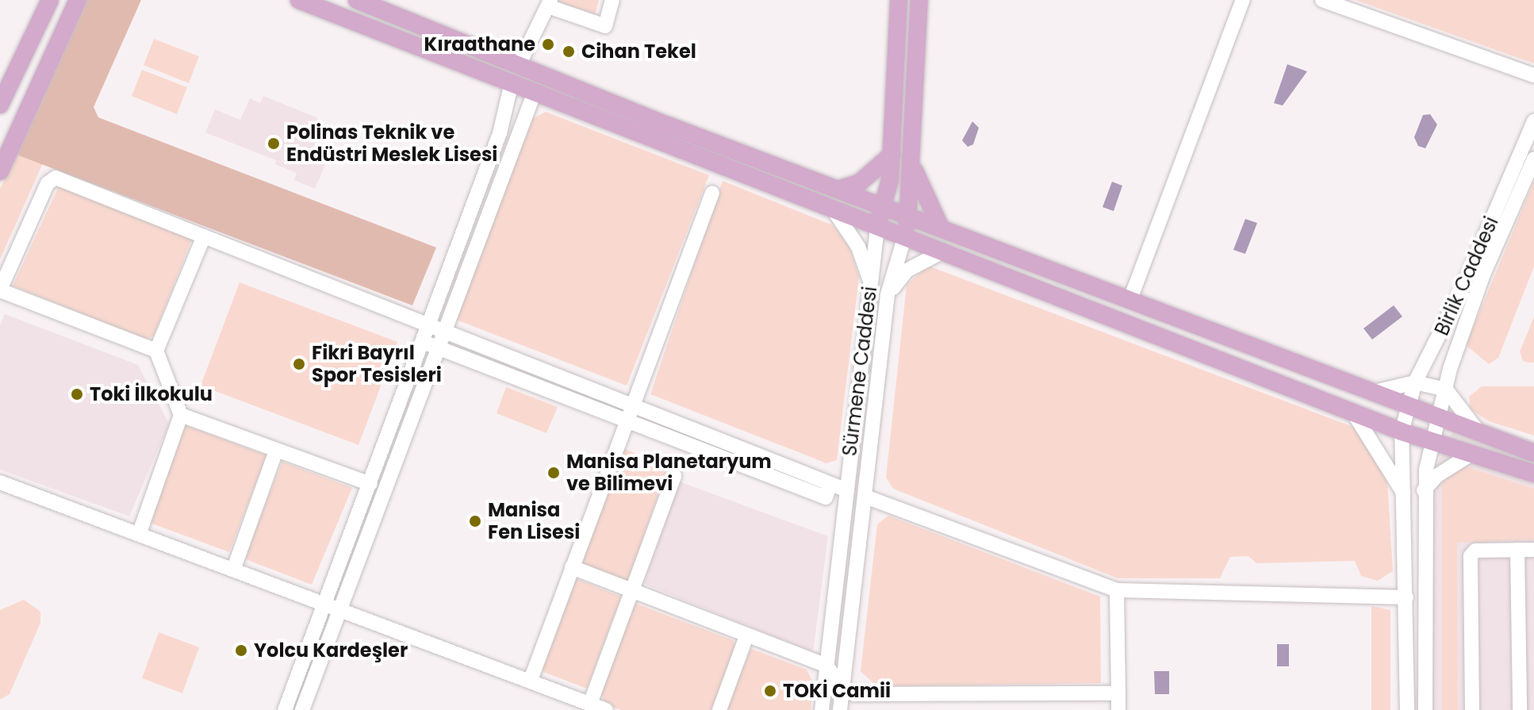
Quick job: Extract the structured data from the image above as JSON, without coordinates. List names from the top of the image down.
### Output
{
  "streets": {
    "main road": ["Sürmene Caddesi"],
    "street": ["Birlik Caddesi"]
  },
  "places": [
    "Kıraathane",
    "Cihan Tekel",
    "Polinas Teknik ve Endüstri Meslek Lisesi",
    "Fikri Bayrıl Spor Tesisleri",
    "Toki İlkokulu",
    "Manisa Planetaryum ve Bilimevi",
    "Manisa Fen Lisesi",
    "Yolcu Kardeşler",
    "TOKİ Camii"
  ]
}
